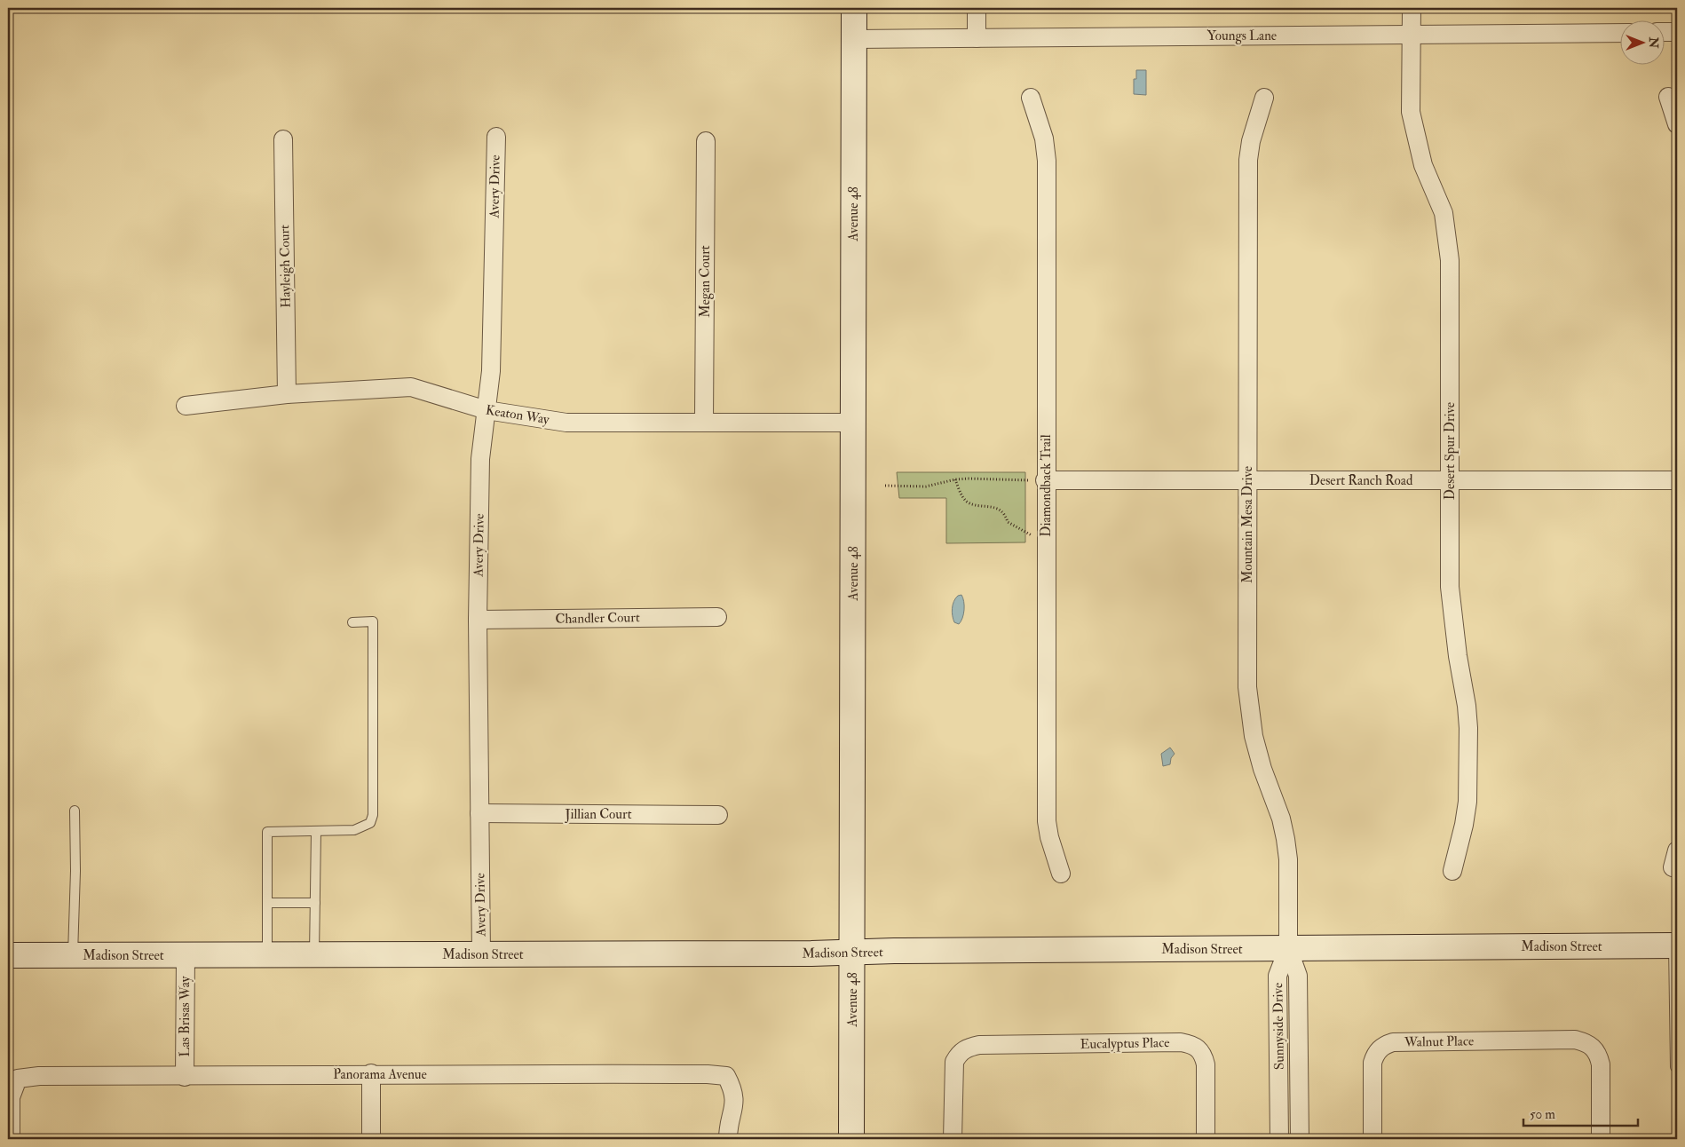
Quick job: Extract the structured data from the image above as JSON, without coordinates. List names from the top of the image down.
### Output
{
  "streets": {
    "main road": ["Avenue 48", "Madison Street"],
    "street": [
      "Youngs Lane",
      "Avery Drive",
      "Hayleigh Court",
      "Megan Court",
      "Keaton Way",
      "Desert Spur Drive",
      "Desert Ranch Road",
      "Diamondback Trail",
      "Mountain Mesa Drive",
      "Chandler Court",
      "Jillian Court",
      "Las Brisas Way",
      "Sunnyside Drive",
      "Walnut Place",
      "Eucalyptus Place",
      "Panorama Avenue"
    ]
  },
  "crossings": [
    ["Youngs Lane", "Avenue 48"],
    ["Youngs Lane", "Desert Spur Drive"],
    ["Avery Drive", "Keaton Way"],
    ["Avery Drive", "Chandler Court"],
    ["Avery Drive", "Jillian Court"],
    ["Avery Drive", "Madison Street"],
    ["Avenue 48", "Keaton Way"],
    ["Avenue 48", "Madison Street"],
    ["Hayleigh Court", "Keaton Way"],
    ["Megan Court", "Keaton Way"],
    ["Desert Spur Drive", "Desert Ranch Road"],
    ["Desert Ranch Road", "Diamondback Trail"],
    ["Desert Ranch Road", "Mountain Mesa Drive"],
    ["Mountain Mesa Drive", "Madison Street"],
    ["Mountain Mesa Drive", "Sunnyside Drive"],
    ["Madison Street", "Las Brisas Way"],
    ["Madison Street", "Sunnyside Drive"],
    ["Las Brisas Way", "Panorama Avenue"]
  ],
  "scale_bar": "50 m",
  "north": "right"
}
